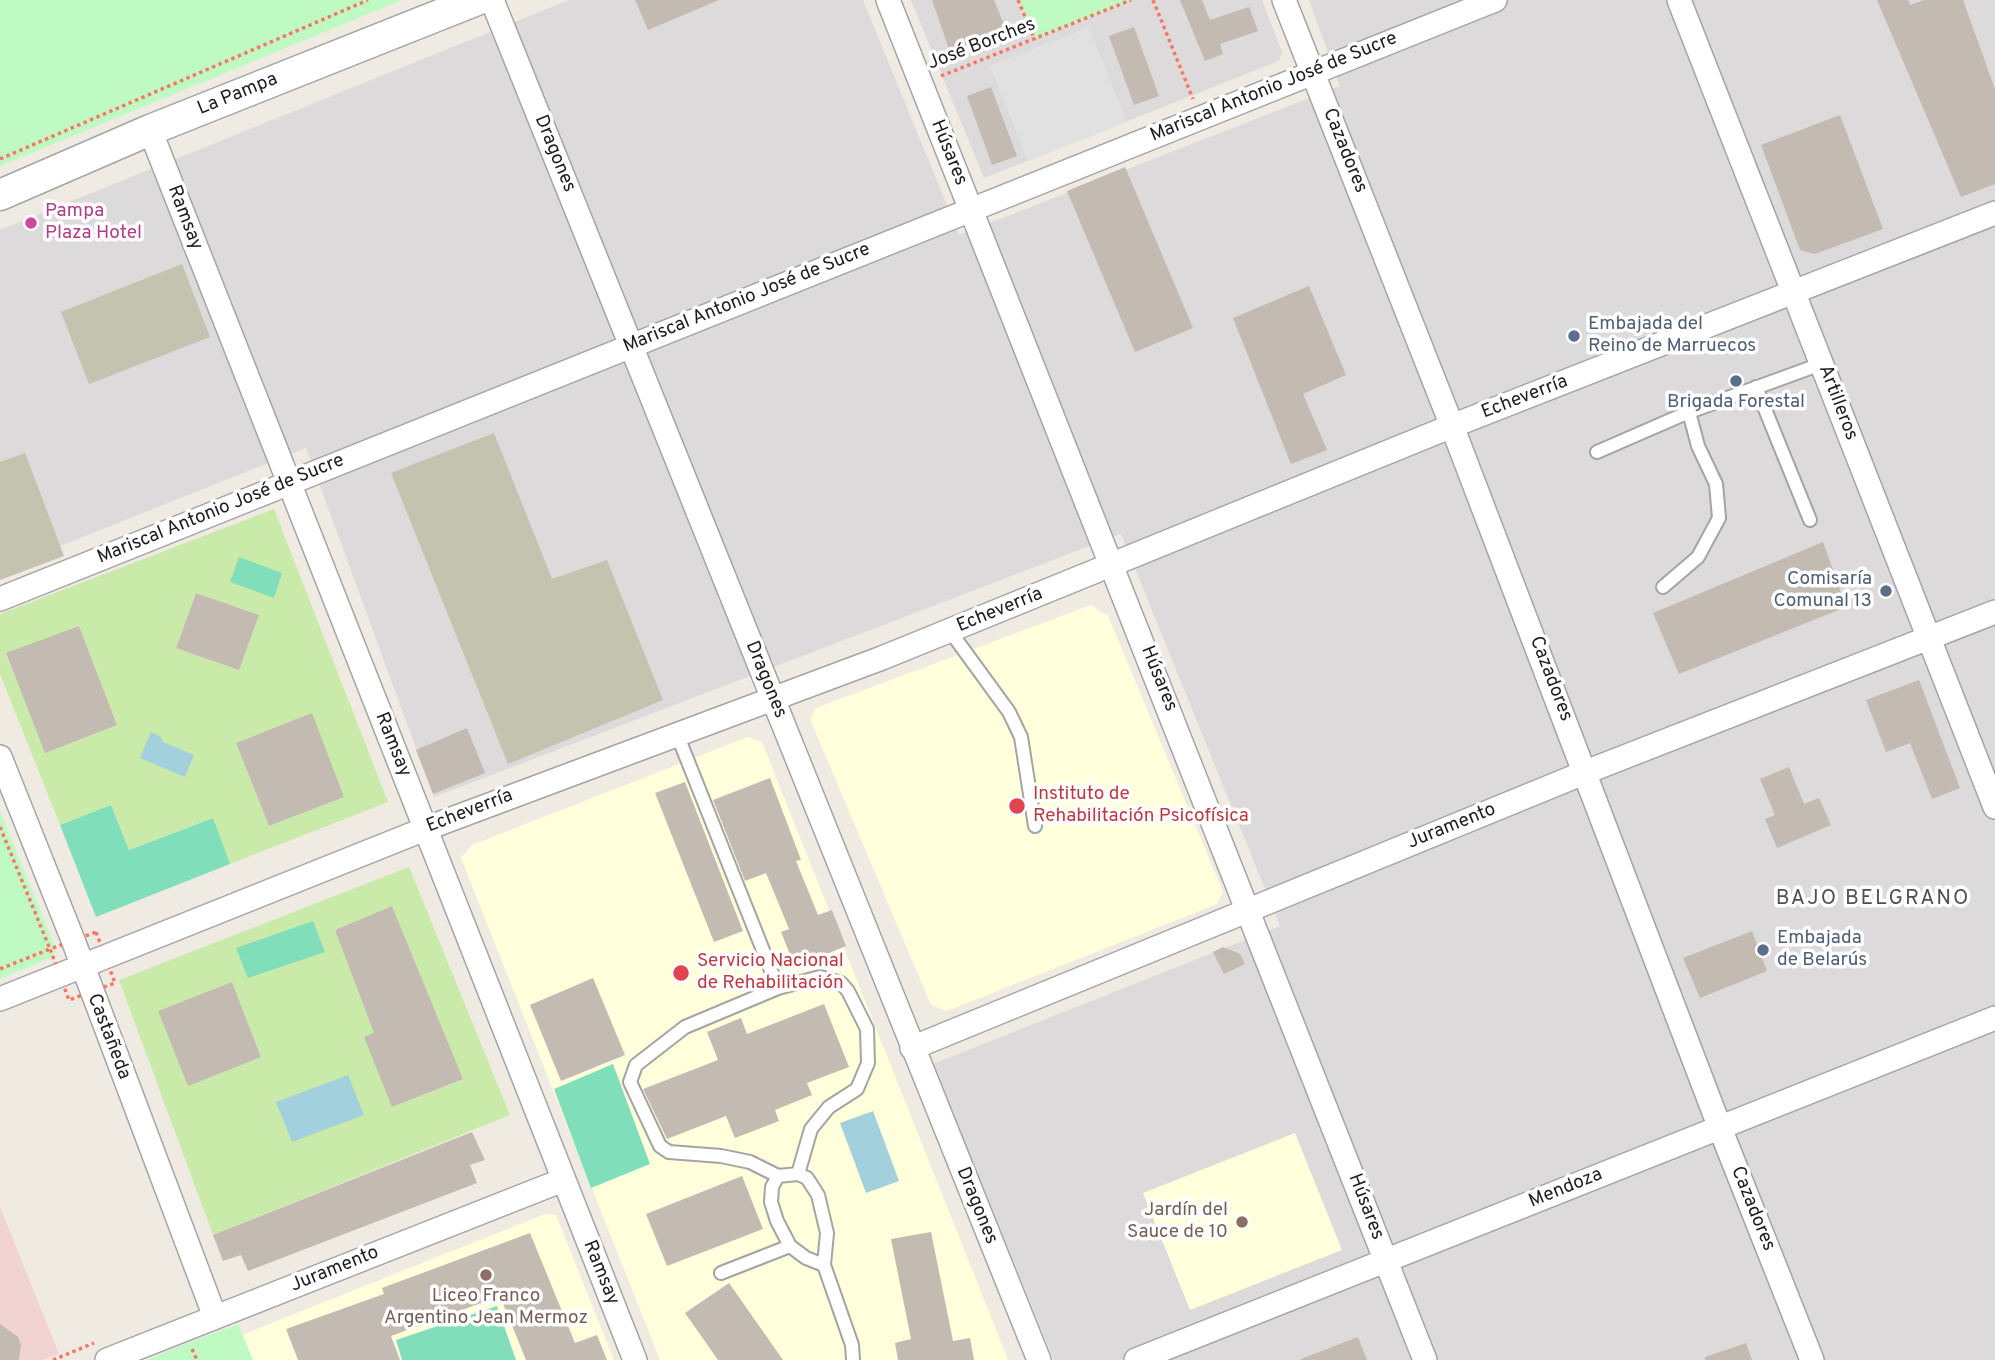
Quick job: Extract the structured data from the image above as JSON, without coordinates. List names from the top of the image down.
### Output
{
  "streets": {
    "street": [
      "Mariscal Antonio José de Sucre",
      "La Pampa",
      "Cazadores",
      "Húsares",
      "Dragones",
      "Ramsay",
      "Echeverría",
      "Artilleros",
      "Juramento",
      "Castañeda",
      "Mendoza"
    ],
    "path": ["José Borches"]
  },
  "crossings": [
    ["José Borches", "Húsares"],
    ["Mariscal Antonio José de Sucre", "Cazadores"],
    ["Mariscal Antonio José de Sucre", "Húsares"],
    ["Mariscal Antonio José de Sucre", "Dragones"],
    ["Mariscal Antonio José de Sucre", "Ramsay"],
    ["La Pampa", "Ramsay"],
    ["Cazadores", "Echeverría"],
    ["Cazadores", "Juramento"],
    ["Cazadores", "Mendoza"],
    ["Húsares", "Echeverría"],
    ["Húsares", "Juramento"],
    ["Húsares", "Mendoza"],
    ["Dragones", "Echeverría"],
    ["Dragones", "Juramento"],
    ["Ramsay", "Echeverría"],
    ["Ramsay", "Juramento"],
    ["Echeverría", "Artilleros"],
    ["Echeverría", "Castañeda"],
    ["Artilleros", "Juramento"],
    ["Juramento", "Castañeda"]
  ],
  "districts": ["BAJO BELGRANO"],
  "places": [
    "Pampa Plaza Hotel",
    "Embajada del Reino de Marruecos",
    "Brigada Forestal",
    "Comisaría Comunal 13",
    "Instituto de Rehabilitación Psicofísica",
    "Embajada de Belarús",
    "Servicio Nacional de Rehabilitación",
    "Jardín del Sauce de 10",
    "Liceo Franco Argentino Jean Mermoz"
  ]
}
